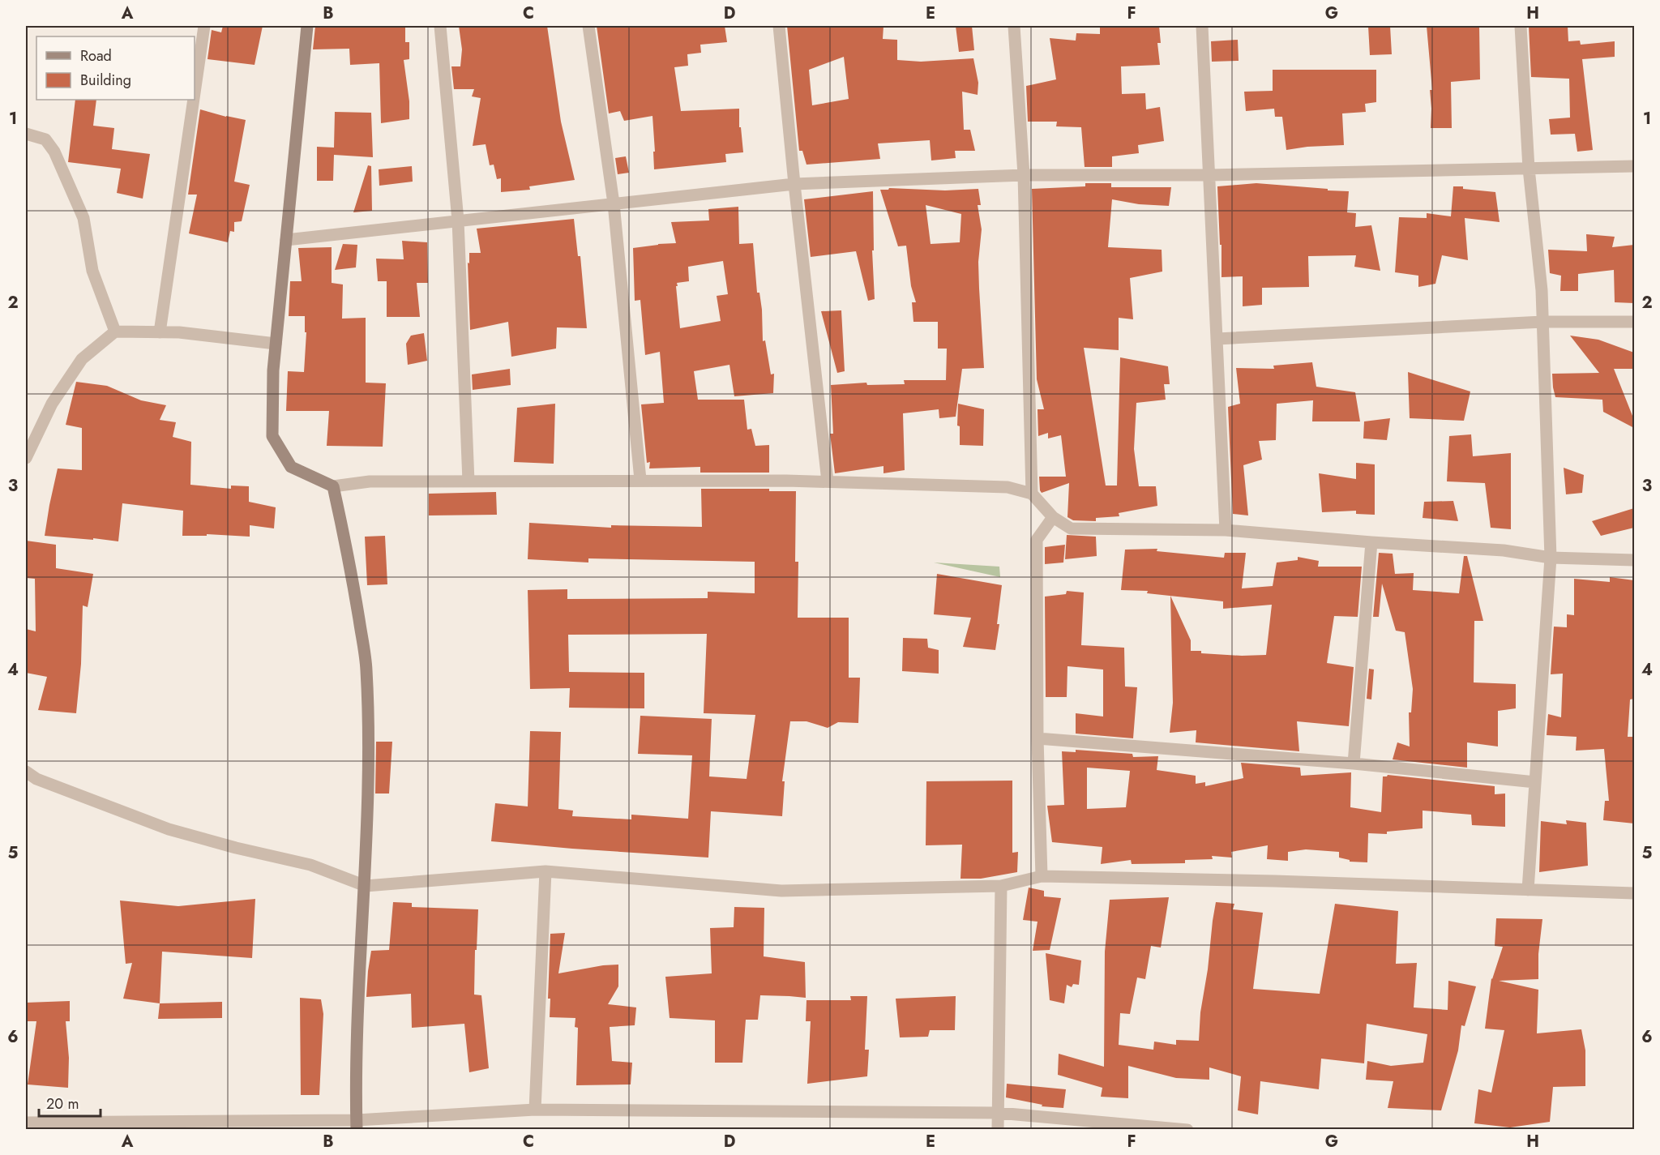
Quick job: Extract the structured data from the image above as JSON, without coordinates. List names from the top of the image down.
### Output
{
  "legend": ["Road", "Building"],
  "scale_bar": "20 m",
  "grid": {
    "columns": [
      "A",
      "B",
      "C",
      "D",
      "E",
      "F",
      "G",
      "H"
    ],
    "rows": [
      "1",
      "2",
      "3",
      "4",
      "5",
      "6"
    ]
  }
}
